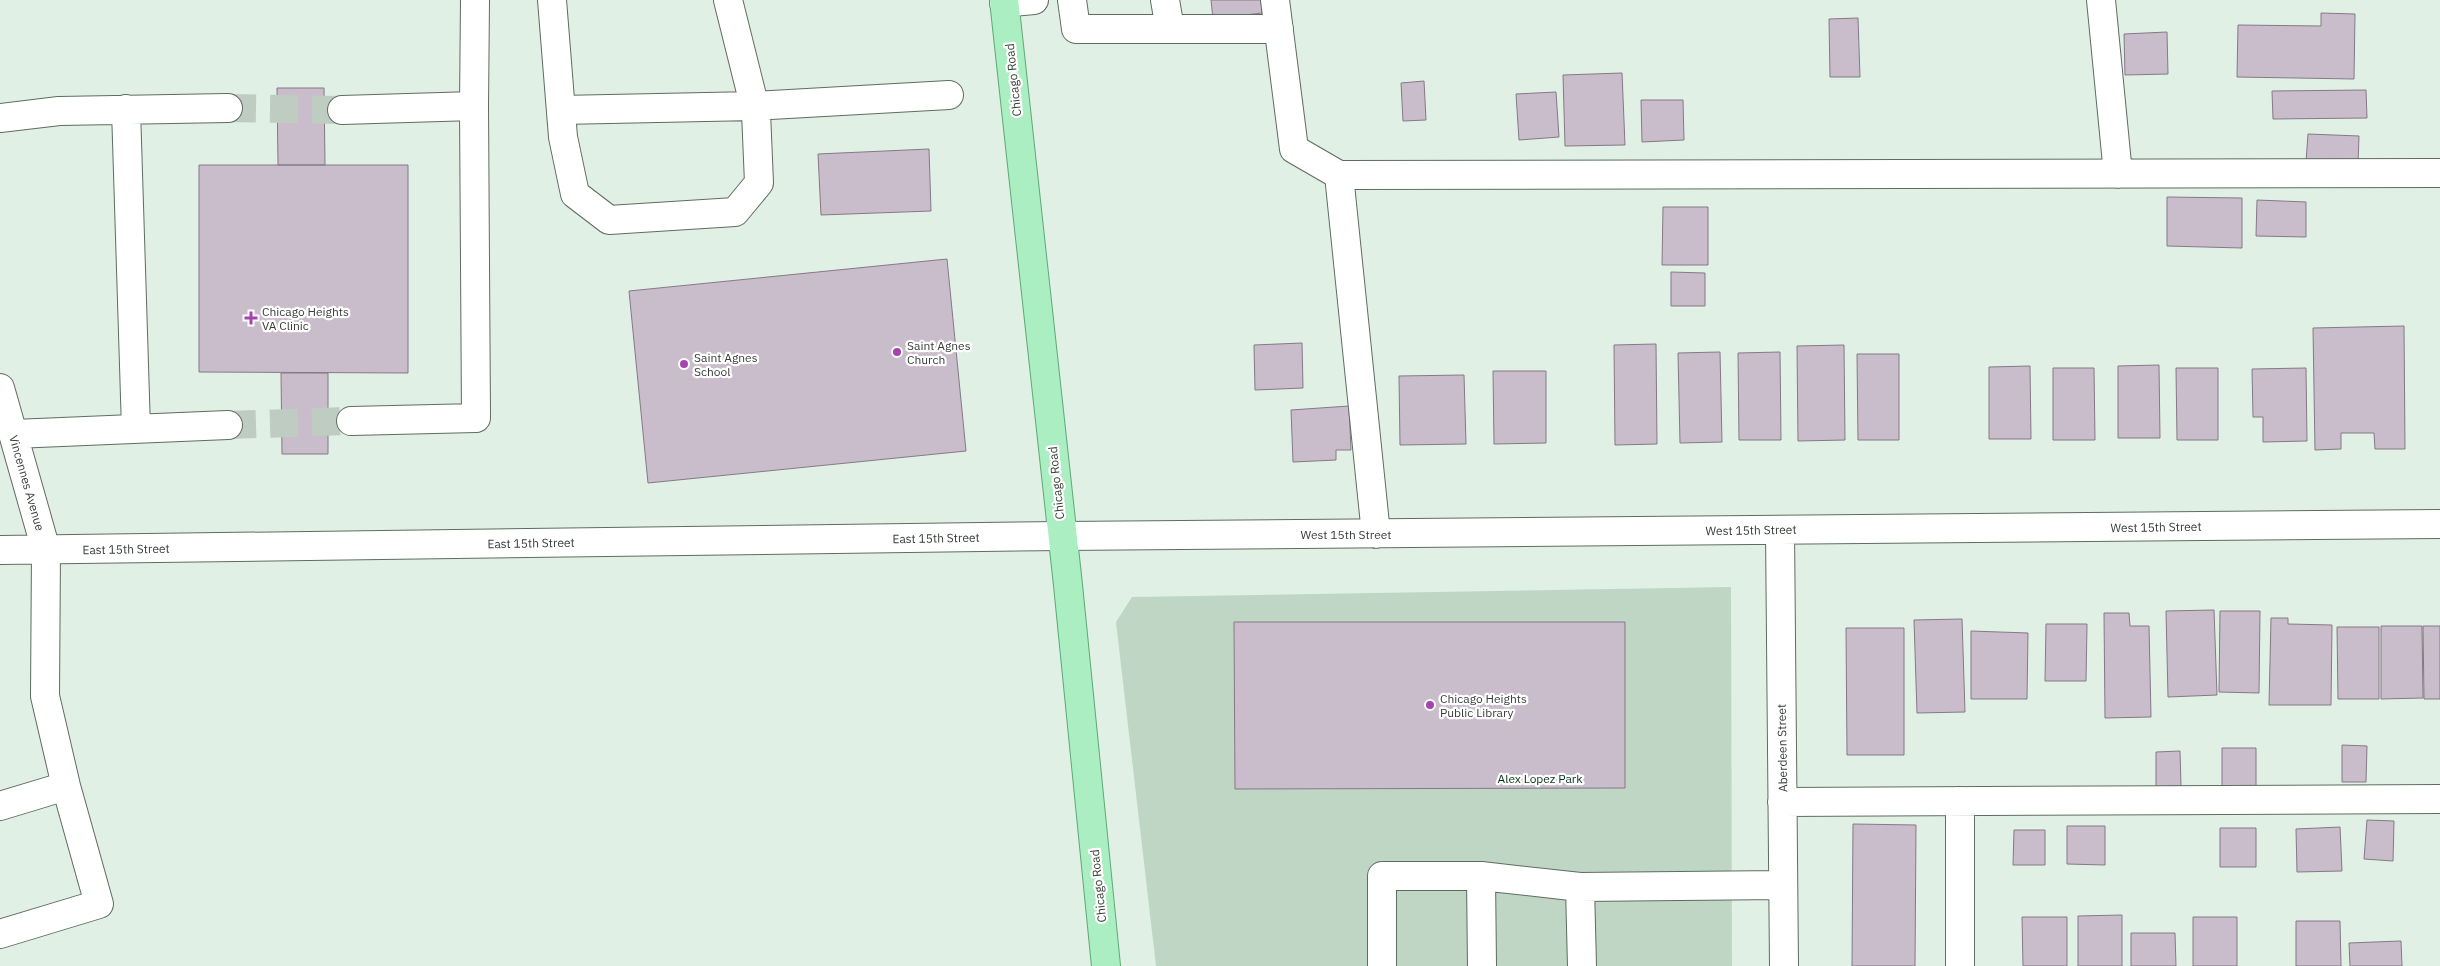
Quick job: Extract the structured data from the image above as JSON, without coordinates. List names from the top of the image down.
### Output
{
  "streets": {
    "main road": ["Chicago Road"],
    "street": [
      "Vincennes Avenue",
      "West 15th Street",
      "East 15th Street",
      "Aberdeen Street"
    ]
  },
  "crossings": [
    ["Chicago Road", "West 15th Street"],
    ["Chicago Road", "East 15th Street"],
    ["Vincennes Avenue", "East 15th Street"],
    ["West 15th Street", "East 15th Street"],
    ["West 15th Street", "Aberdeen Street"]
  ],
  "parks": ["Alex Lopez Park"],
  "places": {
    "health": ["Chicago Heights VA Clinic"],
    "other": ["Saint Agnes Church", "Saint Agnes School", "Chicago Heights Public Library"]
  }
}
